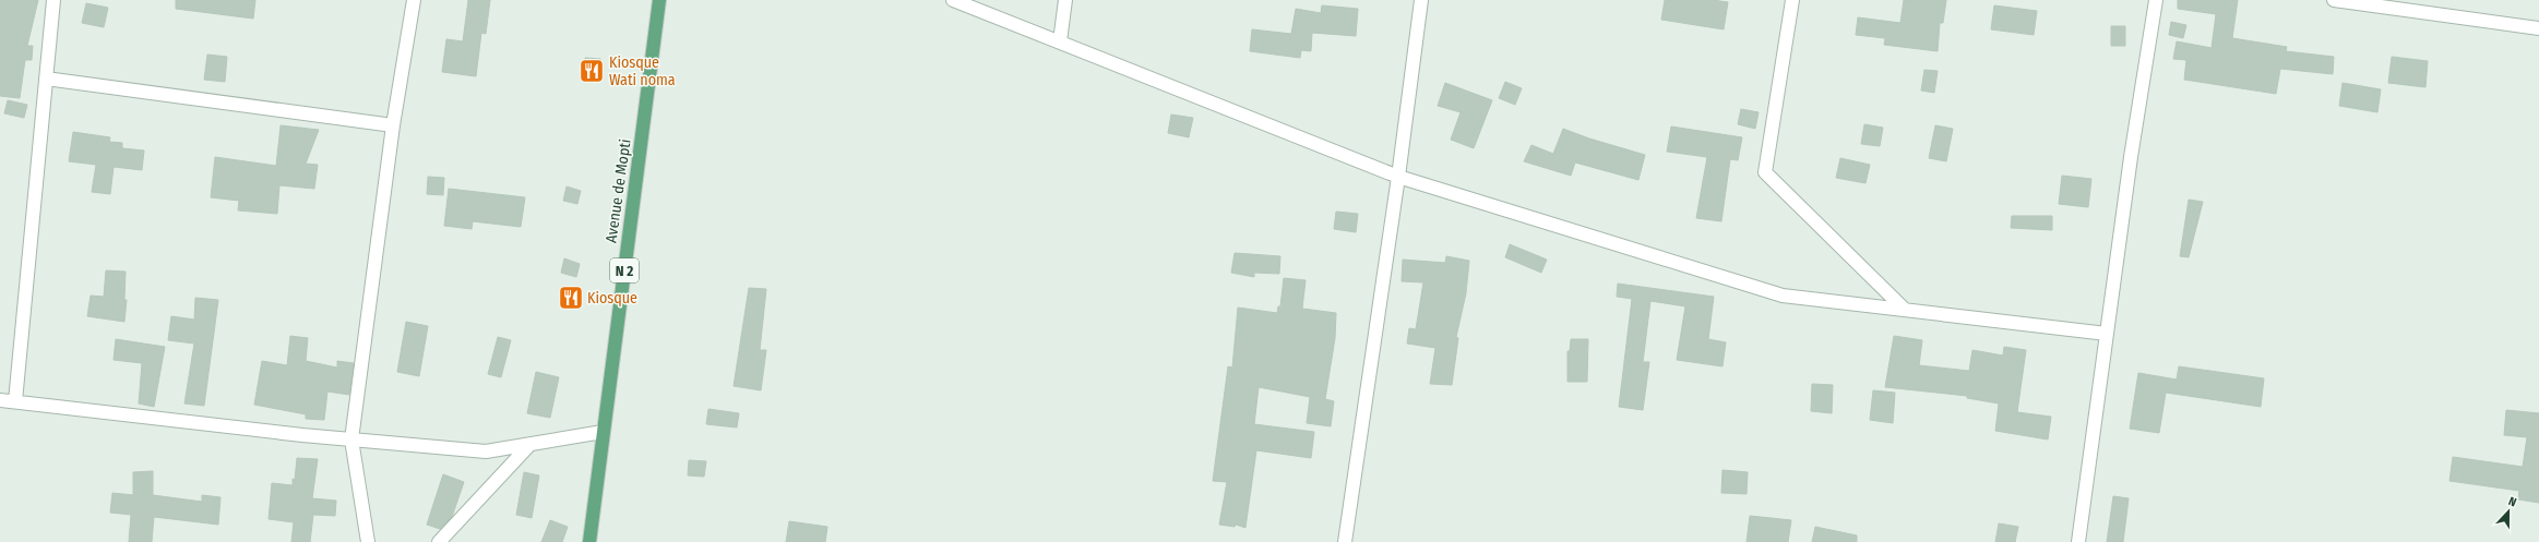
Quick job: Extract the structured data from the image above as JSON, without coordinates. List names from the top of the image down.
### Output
{
  "streets": {
    "main road": ["Avenue de Mopti", "N 2"]
  },
  "places": {
    "restaurant": ["Kiosque Wati noma", "Kiosque"]
  },
  "north": "top"
}
